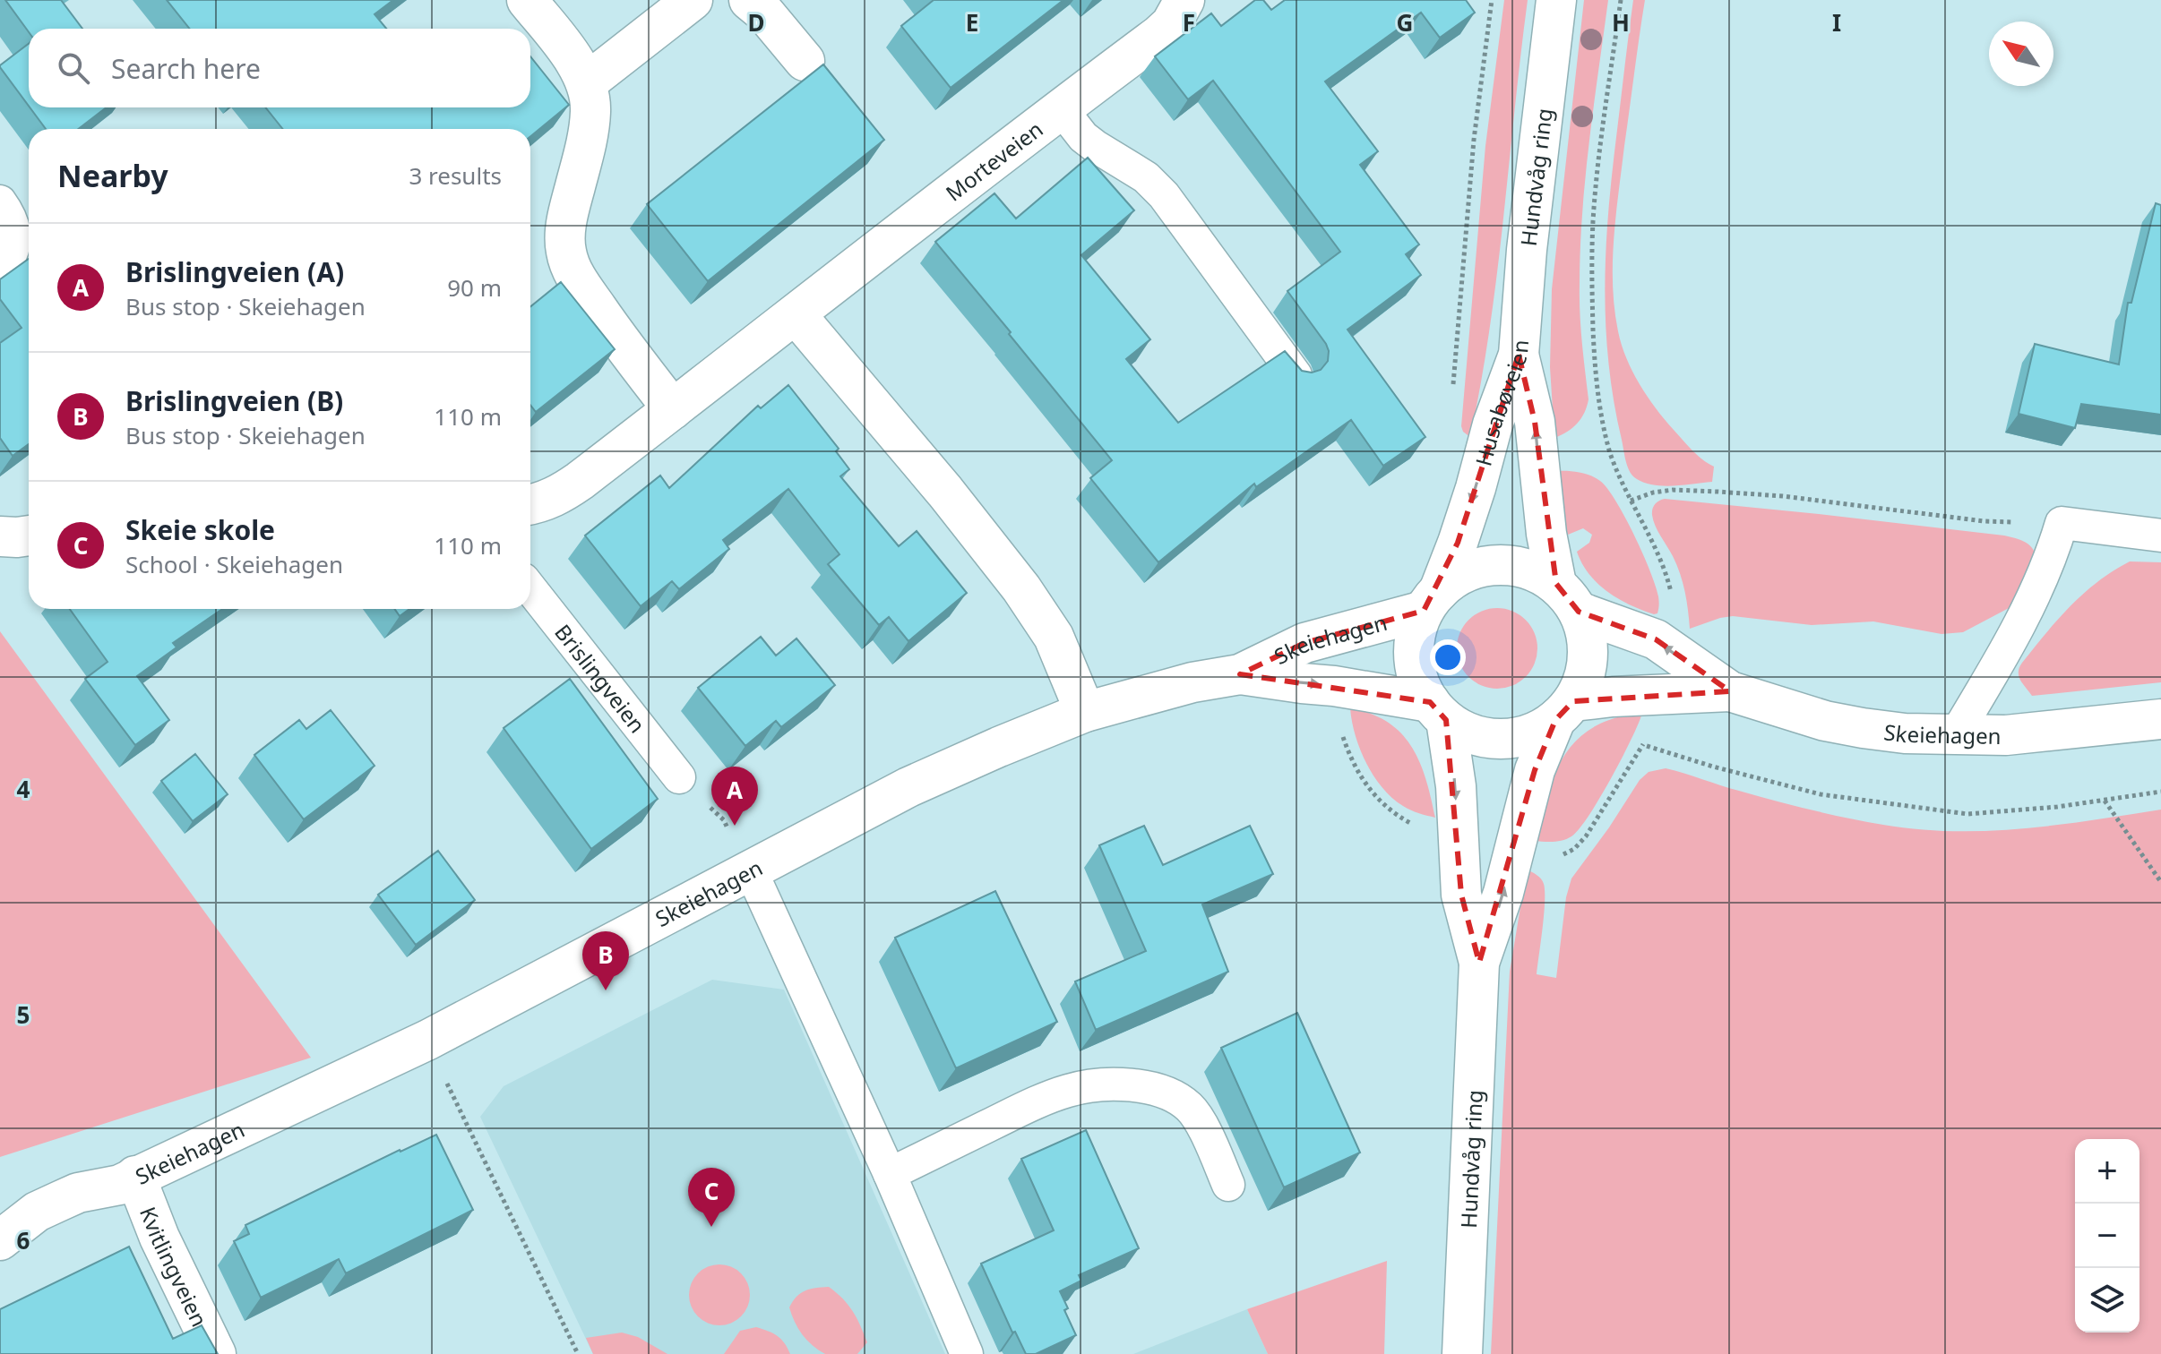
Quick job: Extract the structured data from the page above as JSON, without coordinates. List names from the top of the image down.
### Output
{
  "streets": {
    "street": [
      "Morteveien",
      "Hundvåg ring",
      "Husabøveien",
      "Skeiehagen",
      "Kvitlingveien"
    ],
    "lane": ["Brislingveien"]
  },
  "crossings": [
    ["Hundvåg ring", "Husabøveien"],
    ["Hundvåg ring", "Skeiehagen"],
    ["Husabøveien", "Skeiehagen"],
    ["Skeiehagen", "Kvitlingveien"]
  ],
  "north": "top left",
  "page": {
    "search": "Search here",
    "heading": ["Nearby", "3 results"],
    "list": [
      {
        "mark": "A",
        "name": "Brislingveien (A)",
        "note": "Bus stop · Skeiehagen",
        "value": "90 m"
      },
      {
        "mark": "B",
        "name": "Brislingveien (B)",
        "note": "Bus stop · Skeiehagen",
        "value": "110 m"
      },
      {
        "mark": "C",
        "name": "Skeie skole",
        "note": "School · Skeiehagen",
        "value": "110 m"
      }
    ],
    "pins": ["A", "B", "C"],
    "map_buttons": ["+", "−"]
  },
  "grid": {
    "columns": [
      "D",
      "E",
      "F",
      "G",
      "H",
      "I"
    ],
    "rows": ["4", "5", "6"]
  }
}
